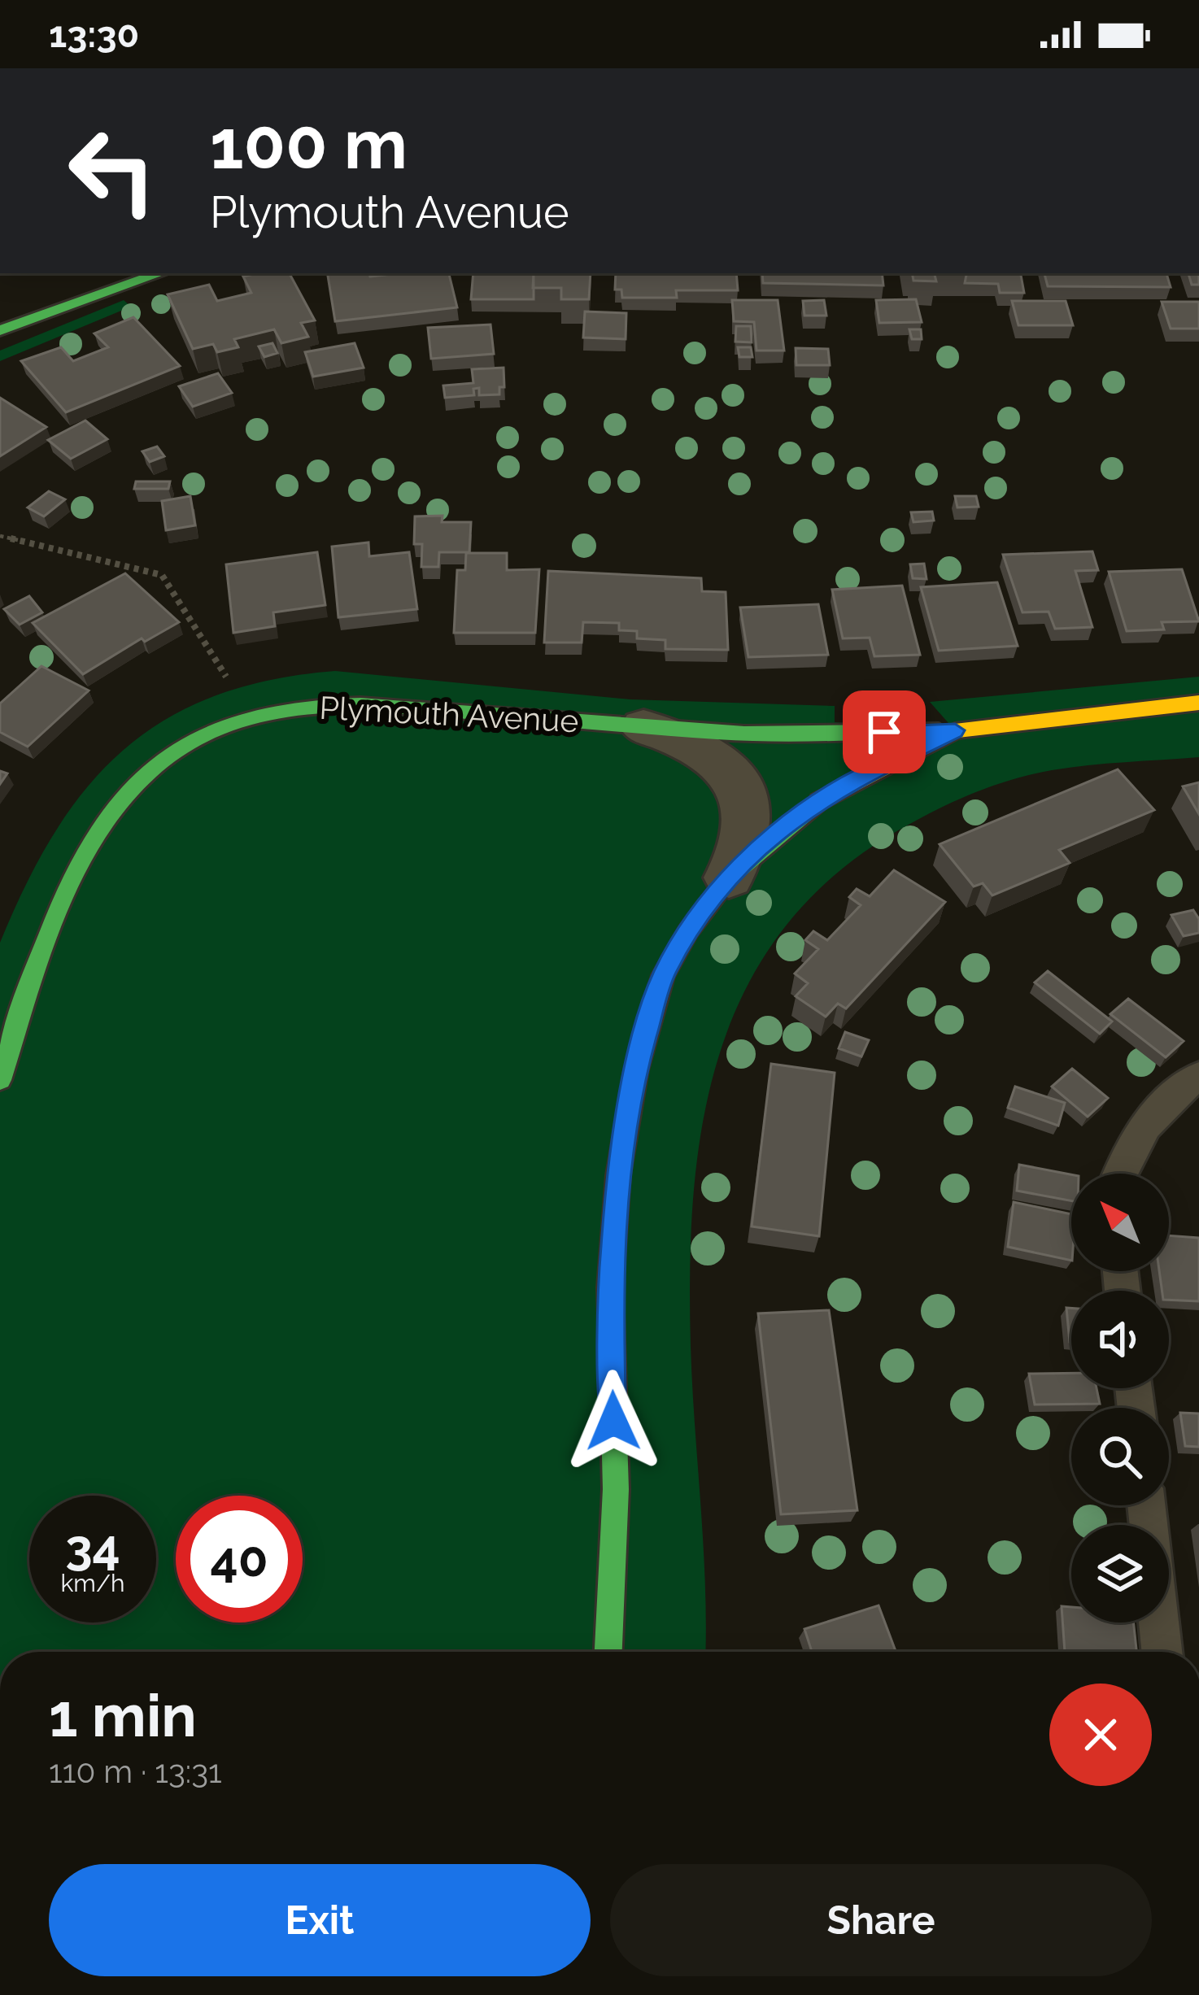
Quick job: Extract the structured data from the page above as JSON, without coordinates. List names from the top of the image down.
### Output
{
  "streets": {
    "street": ["Plymouth Avenue"]
  },
  "north": "top left",
  "page": {
    "status": "13:30",
    "turn": ["100 m", "Plymouth Avenue"],
    "speed": "34 km/h",
    "limit": "40",
    "heading": ["1 min", "110 m · 13:31"],
    "buttons": ["Exit", "Share"]
  }
}
